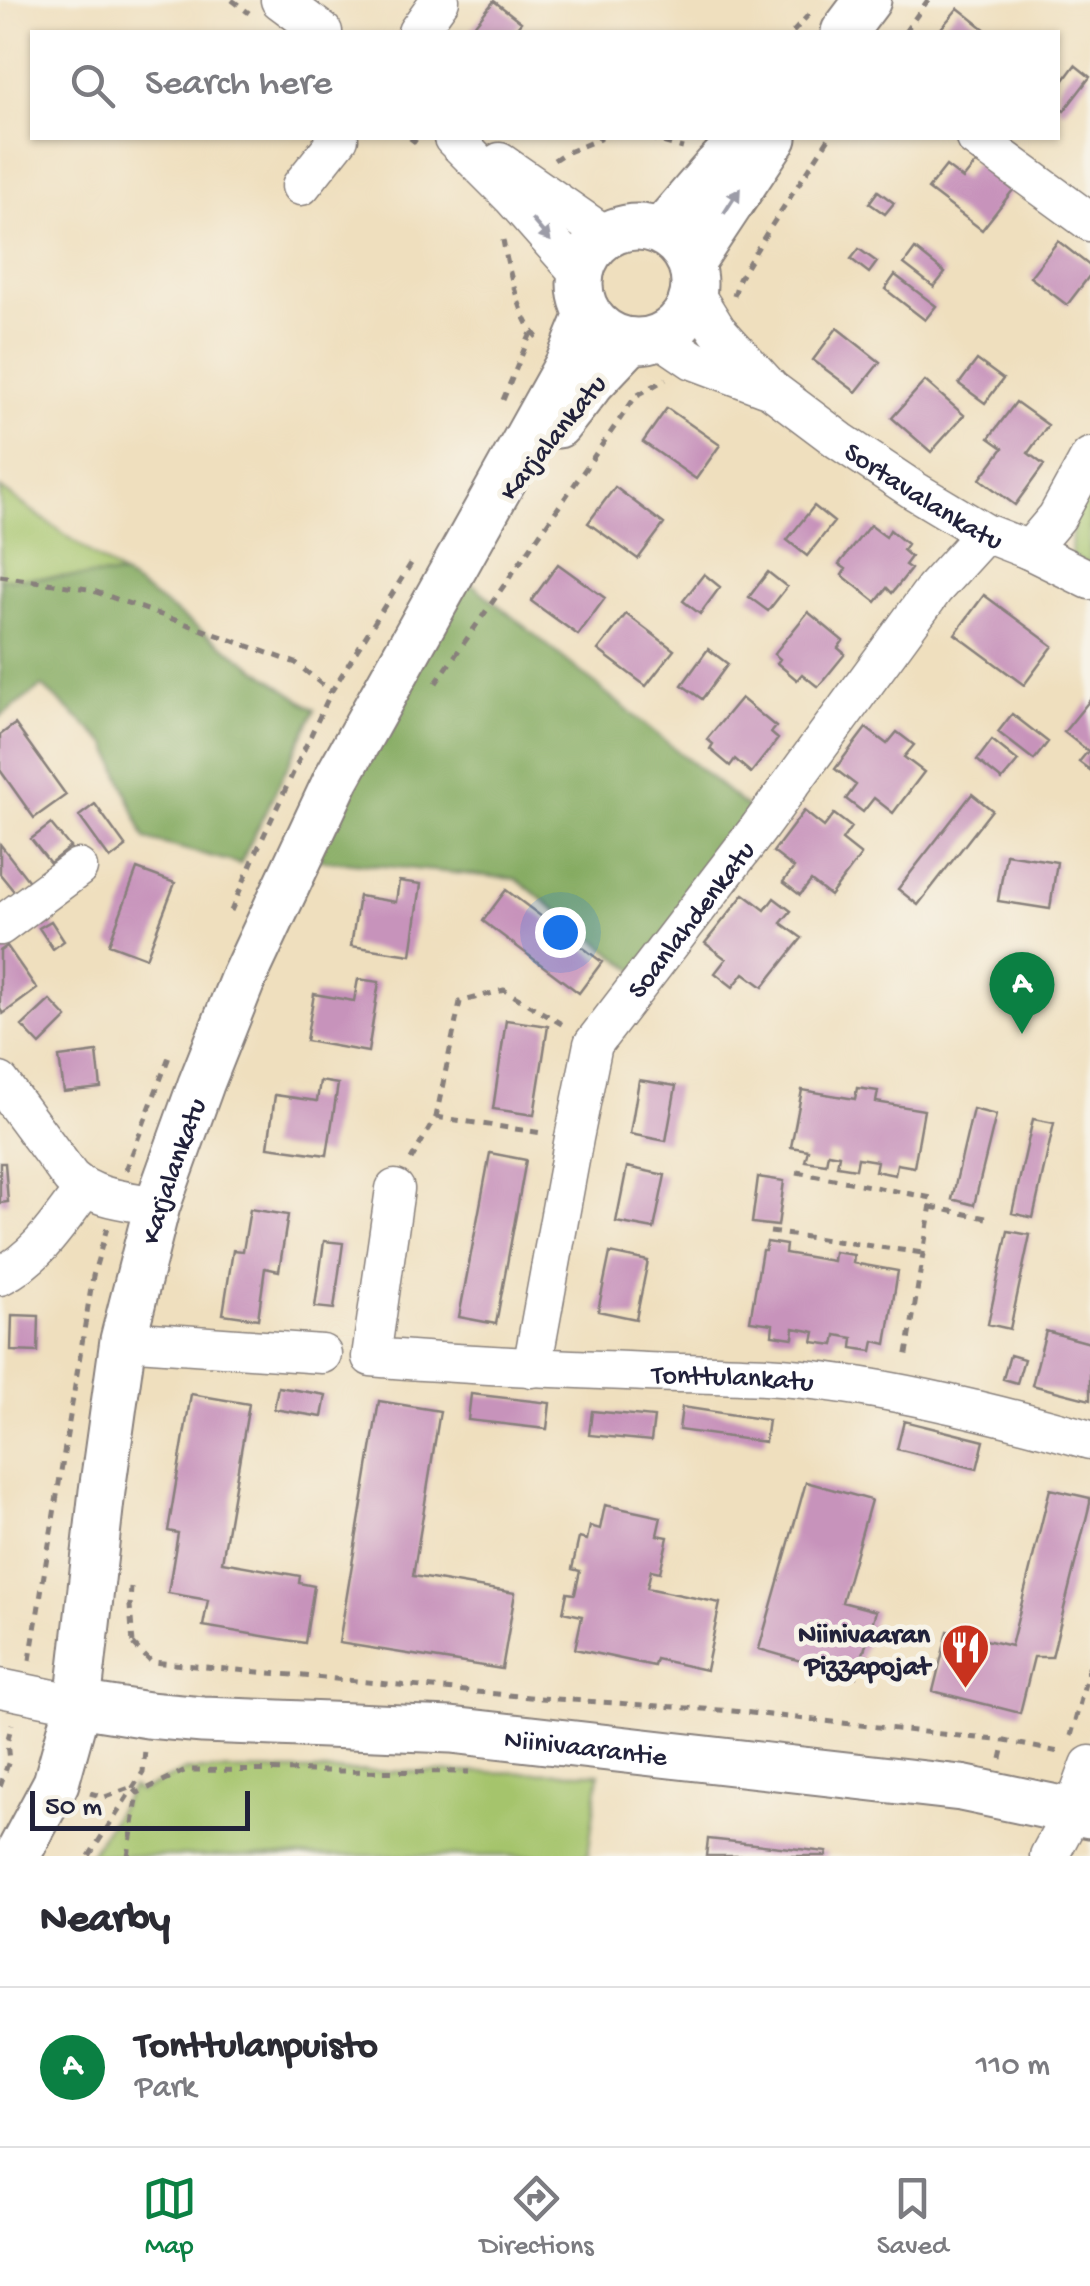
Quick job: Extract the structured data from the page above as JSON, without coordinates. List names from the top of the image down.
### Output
{
  "streets": {
    "main road": ["Karjalankatu", "Niinivaarantie"],
    "street": ["Sortavalankatu", "Soanlahdenkatu", "Tonttulankatu"]
  },
  "crossings": [
    ["Karjalankatu", "Sortavalankatu"],
    ["Karjalankatu", "Niinivaarantie"],
    ["Sortavalankatu", "Soanlahdenkatu"],
    ["Soanlahdenkatu", "Tonttulankatu"]
  ],
  "places": {
    "restaurant": ["Niinivaaran Pizzapojat"]
  },
  "scale_bar": "50 m",
  "page": {
    "search": "Search here",
    "pins": "A",
    "scale": "50 m",
    "heading": "Nearby",
    "list": [
      {
        "mark": "A",
        "name": "Tonttulanpuisto",
        "note": "Park",
        "value": "110 m"
      }
    ],
    "nav": ["Map", "Directions", "Saved"]
  }
}
